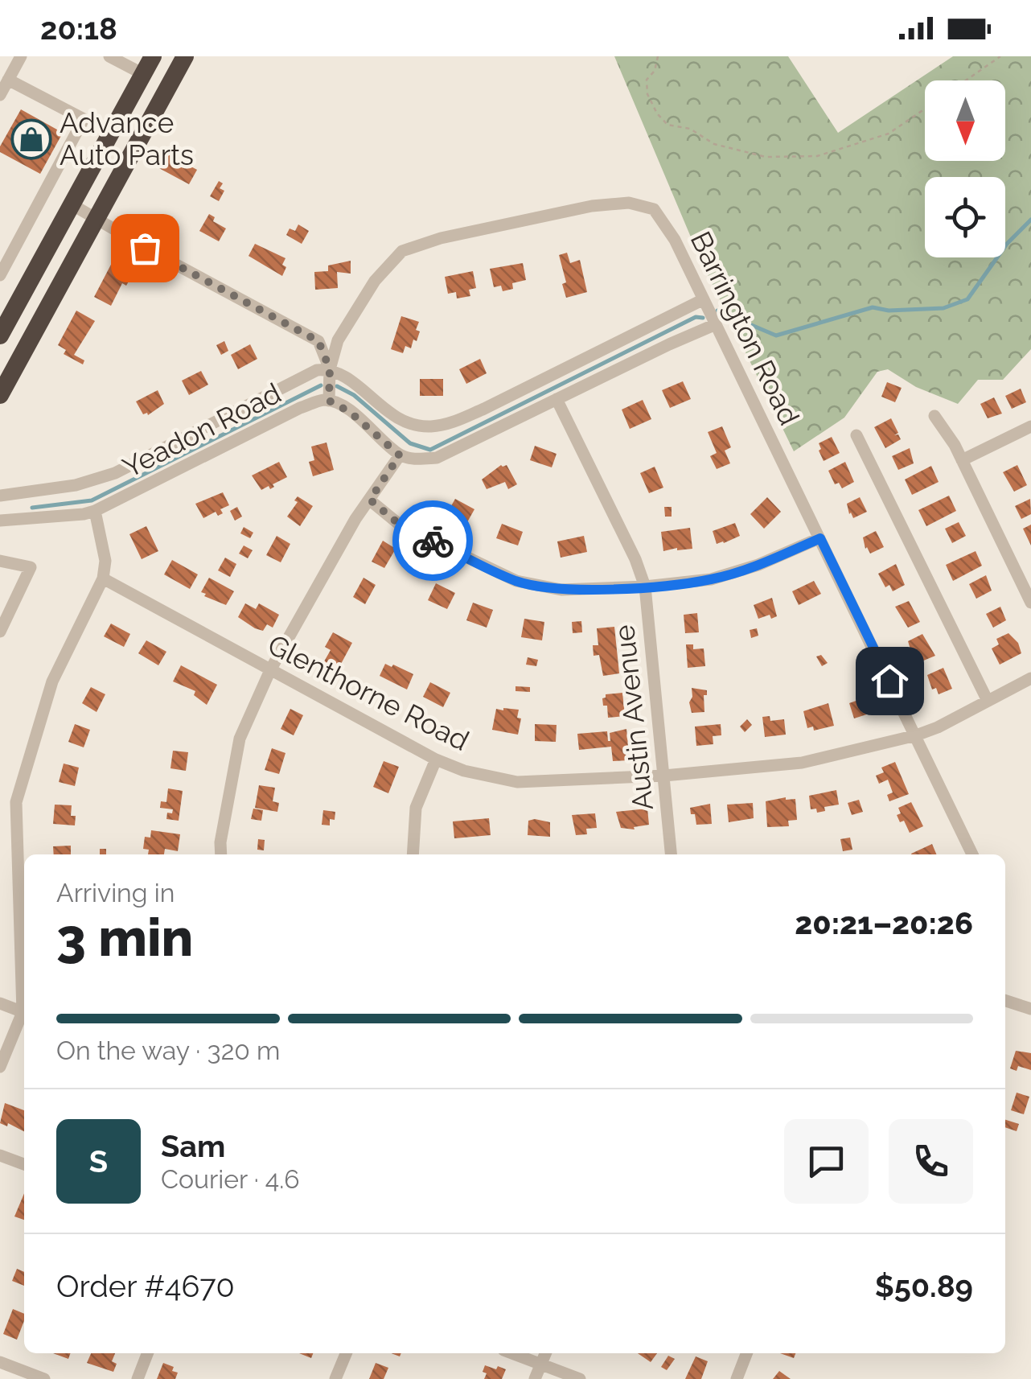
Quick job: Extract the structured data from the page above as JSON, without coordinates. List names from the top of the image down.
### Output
{
  "streets": {
    "street": [
      "Barrington Road",
      "Yeadon Road",
      "Glenthorne Road",
      "Austin Avenue"
    ]
  },
  "crossings": [
    ["Barrington Road", "Yeadon Road"],
    ["Barrington Road", "Glenthorne Road"],
    ["Glenthorne Road", "Austin Avenue"]
  ],
  "places": {
    "shop": ["Advance Auto Parts"]
  },
  "north": "bottom",
  "page": {
    "status": "20:18",
    "heading": ["3 min", "Arriving in", "20:21–20:26"],
    "panel": [
      "Sam",
      "Courier · 4.6",
      "Order #4670",
      "$50.89"
    ],
    "bar": "On the way · 320 m",
    "round": "S"
  }
}
